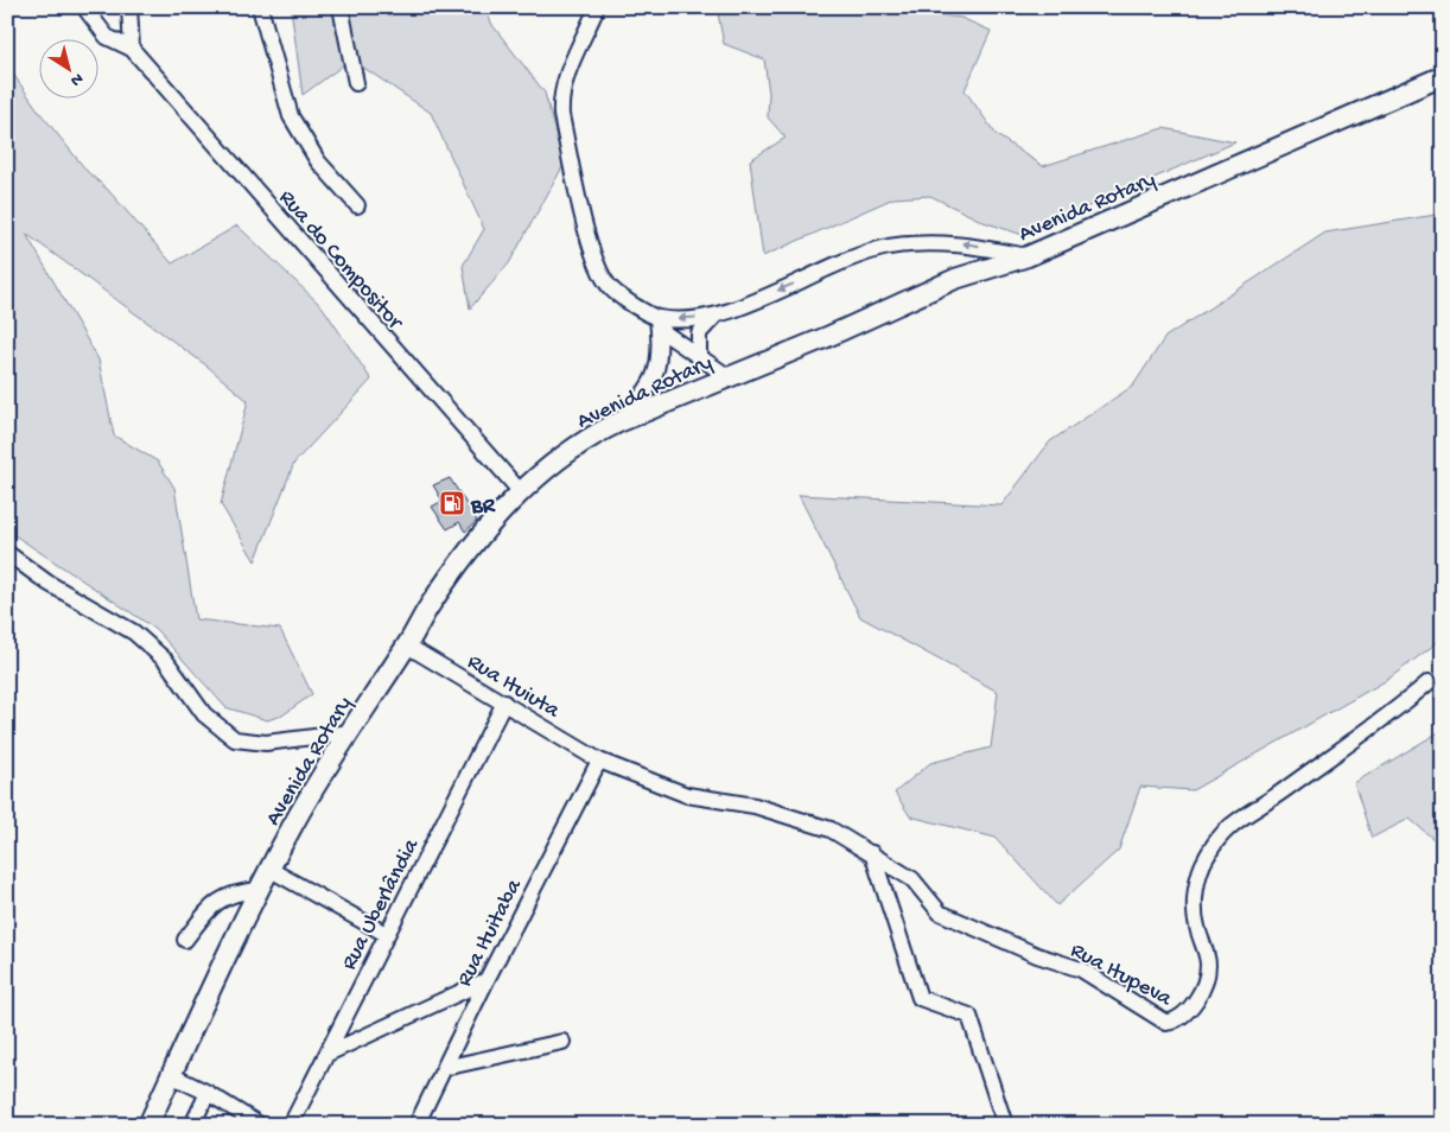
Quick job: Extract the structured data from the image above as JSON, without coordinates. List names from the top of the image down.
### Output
{
  "streets": {
    "main road": ["Avenida Rotary"],
    "street": [
      "Rua do Compositor",
      "Rua Ituiuta",
      "Rua Uberlândia",
      "Rua Ituitaba",
      "Rua Itupeva"
    ]
  },
  "crossings": [
    ["Avenida Rotary", "Rua do Compositor"],
    ["Avenida Rotary", "Rua Ituiuta"],
    ["Rua Ituiuta", "Rua Uberlândia"],
    ["Rua Ituiuta", "Rua Ituitaba"],
    ["Rua Ituiuta", "Rua Itupeva"],
    ["Rua Ituitaba", "Rua Itupeva"]
  ],
  "places": {
    "fuel station": ["BR"]
  },
  "north": "bottom right"
}
